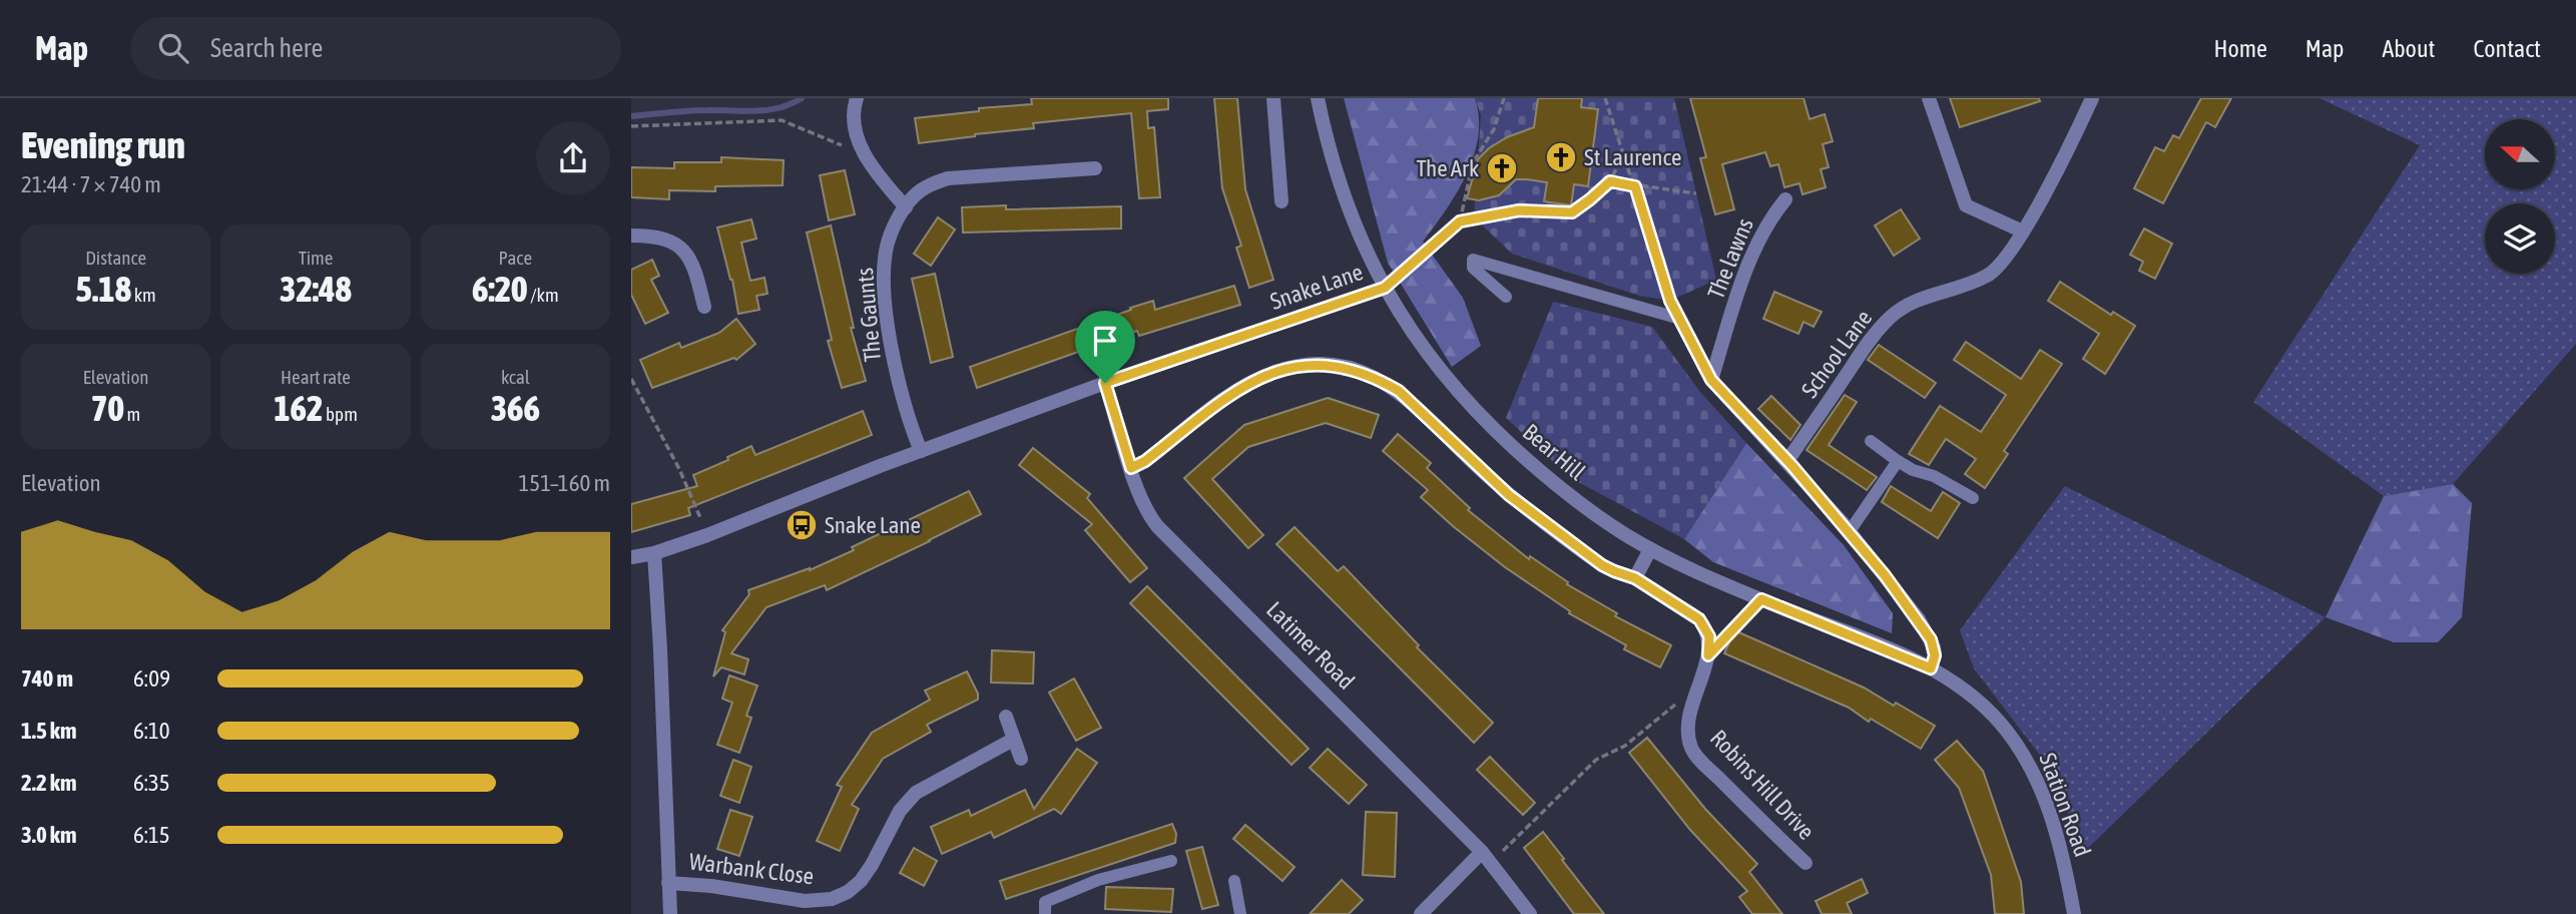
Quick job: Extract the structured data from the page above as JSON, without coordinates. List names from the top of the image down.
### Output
{
  "streets": {
    "street": [
      "The lawns",
      "Snake Lane",
      "The Gaunts",
      "School Lane",
      "Bear Hill",
      "Latimer Road",
      "Robins Hill Drive",
      "Station Road",
      "Warbank Close"
    ]
  },
  "crossings": [
    ["Snake Lane", "The Gaunts"],
    ["Snake Lane", "Bear Hill"],
    ["Snake Lane", "Latimer Road"],
    ["Bear Hill", "Station Road"]
  ],
  "places": {
    "church": ["St Laurence", "The Ark"],
    "bus stop": ["Snake Lane"]
  },
  "north": "left",
  "page": {
    "header": "Map",
    "search": "Search here",
    "nav": [
      "Home",
      "Map",
      "About",
      "Contact"
    ],
    "heading": ["Evening run", "21:44 · 7 × 740 m"],
    "stats": [
      ["Distance", "5.18 km"],
      ["Time", "32:48"],
      ["Pace", "6:20 /km"],
      ["Elevation", "70 m"],
      ["Heart rate", "162 bpm"],
      ["kcal", "366"]
    ],
    "chart": ["Elevation", "151–160 m"],
    "list": [
      {
        "name": "740 m",
        "note": "6:09"
      },
      {
        "name": "1.5 km",
        "note": "6:10"
      },
      {
        "name": "2.2 km",
        "note": "6:35"
      },
      {
        "name": "3.0 km",
        "note": "6:15"
      }
    ]
  }
}
